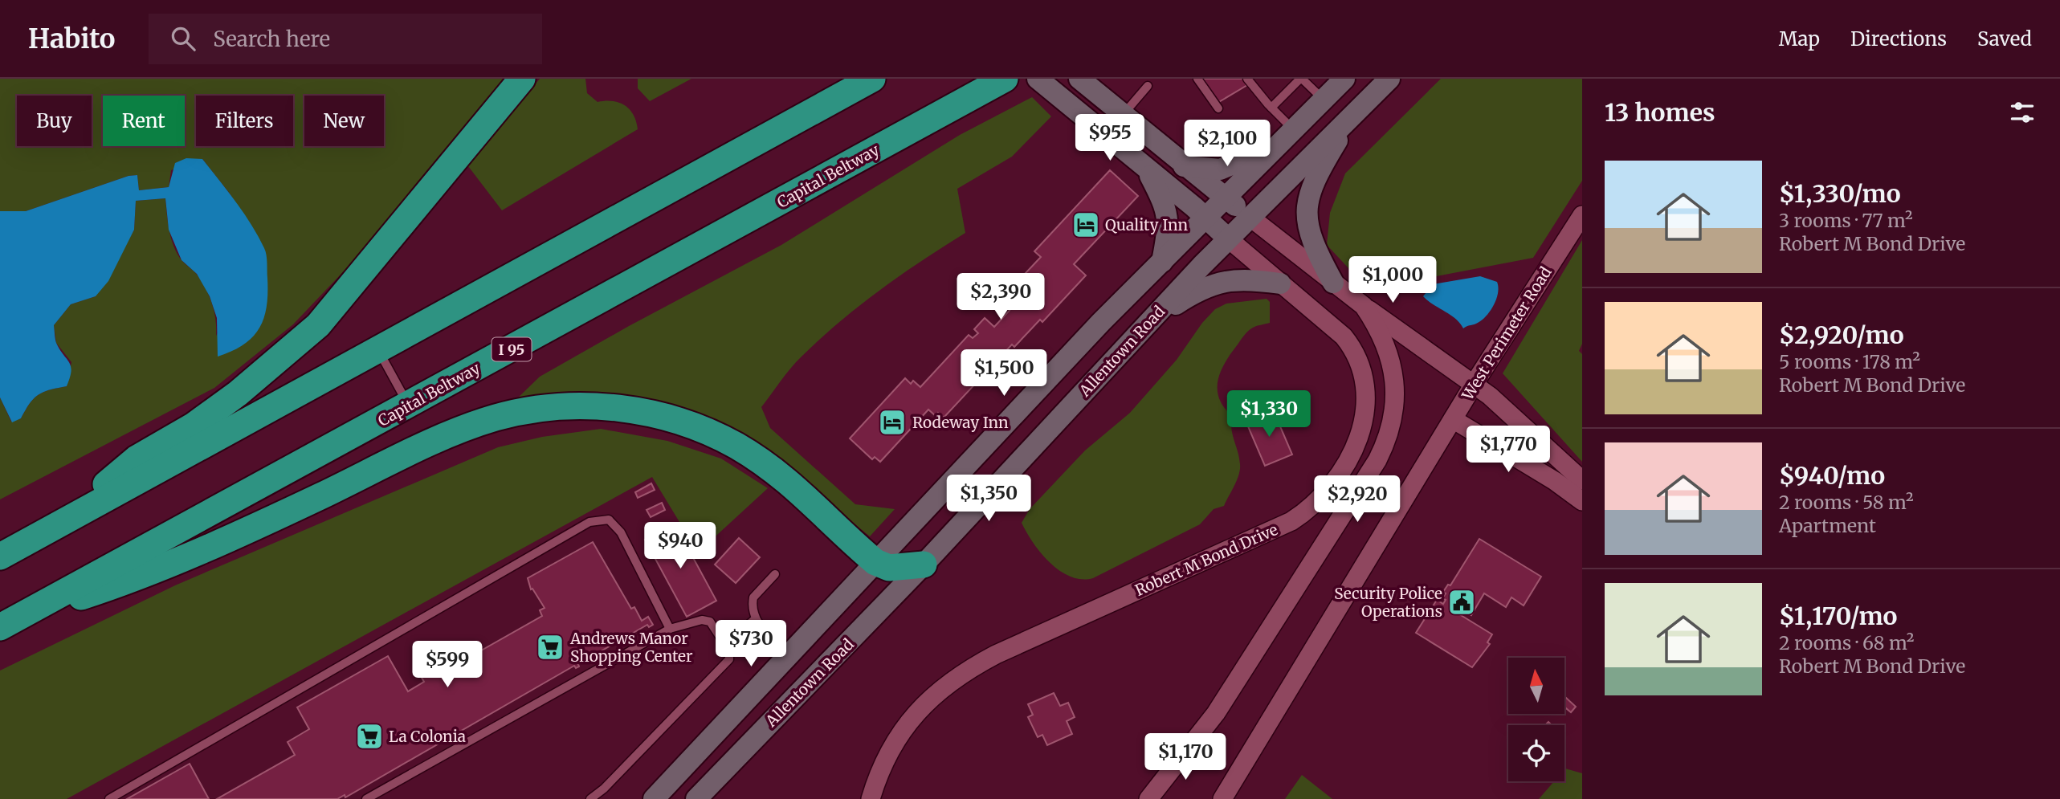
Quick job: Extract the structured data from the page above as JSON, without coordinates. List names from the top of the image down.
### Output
{
  "streets": {
    "highway": ["Capital Beltway", "I 95"],
    "main road": ["Allentown Road"],
    "street": ["West Perimeter Road", "Robert M Bond Drive"]
  },
  "crossings": [
    ["Allentown Road", "Robert M Bond Drive"]
  ],
  "places": {
    "hotel": ["Quality Inn", "Rodeway Inn"],
    "public building": ["Security Police Operations"],
    "supermarket": ["Andrews Manor Shopping Center", "La Colonia"]
  },
  "north": "top",
  "page": {
    "header": "Habito",
    "search": "Search here",
    "nav": ["Map", "Directions", "Saved"],
    "heading": "13 homes",
    "chip": [
      "Buy",
      "Rent",
      "Filters",
      "New"
    ],
    "price": [
      "$955",
      "$2,100",
      "$1,000",
      "$2,390",
      "$1,500",
      "$1,330",
      "$1,770",
      "$1,350",
      "$2,920",
      "$940",
      "$730",
      "$599",
      "$1,170"
    ],
    "list": [
      {
        "name": "$1,330/mo",
        "note": "3 rooms · 77 m² · Robert M Bond Drive"
      },
      {
        "name": "$2,920/mo",
        "note": "5 rooms · 178 m² · Robert M Bond Drive"
      },
      {
        "name": "$940/mo",
        "note": "2 rooms · 58 m² · Apartment"
      },
      {
        "name": "$1,170/mo",
        "note": "2 rooms · 68 m² · Robert M Bond Drive"
      }
    ]
  }
}
